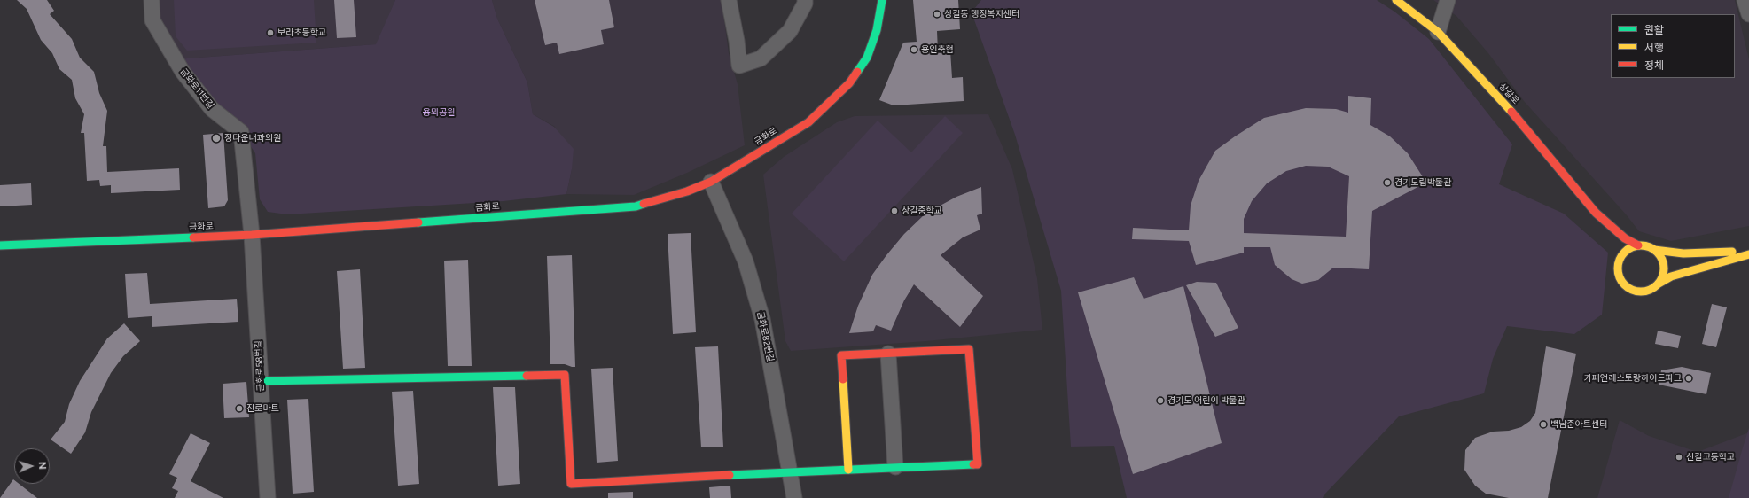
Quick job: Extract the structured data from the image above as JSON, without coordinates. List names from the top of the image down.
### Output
{
  "streets": {
    "street": [
      "금화로11번길",
      "상갈로",
      "금화로",
      "금화로82번길",
      "금화로58번길"
    ]
  },
  "crossings": [
    ["금화로11번길", "금화로"],
    ["금화로11번길", "금화로58번길"],
    ["금화로", "금화로82번길"],
    ["금화로", "금화로58번길"]
  ],
  "parks": ["용뫼공원"],
  "places": [
    "상갈동 행정복지센터",
    "보라초등학교",
    "용인축협",
    "정다운내과의원",
    "경기도립박물관",
    "상갈중학교",
    "카페앤레스토랑하이드파크",
    "경기도 어린이 박물관",
    "진로마트",
    "백남준아트센터",
    "신갈고등학교"
  ],
  "legend": ["원활", "서행", "정체"],
  "north": "right"
}
